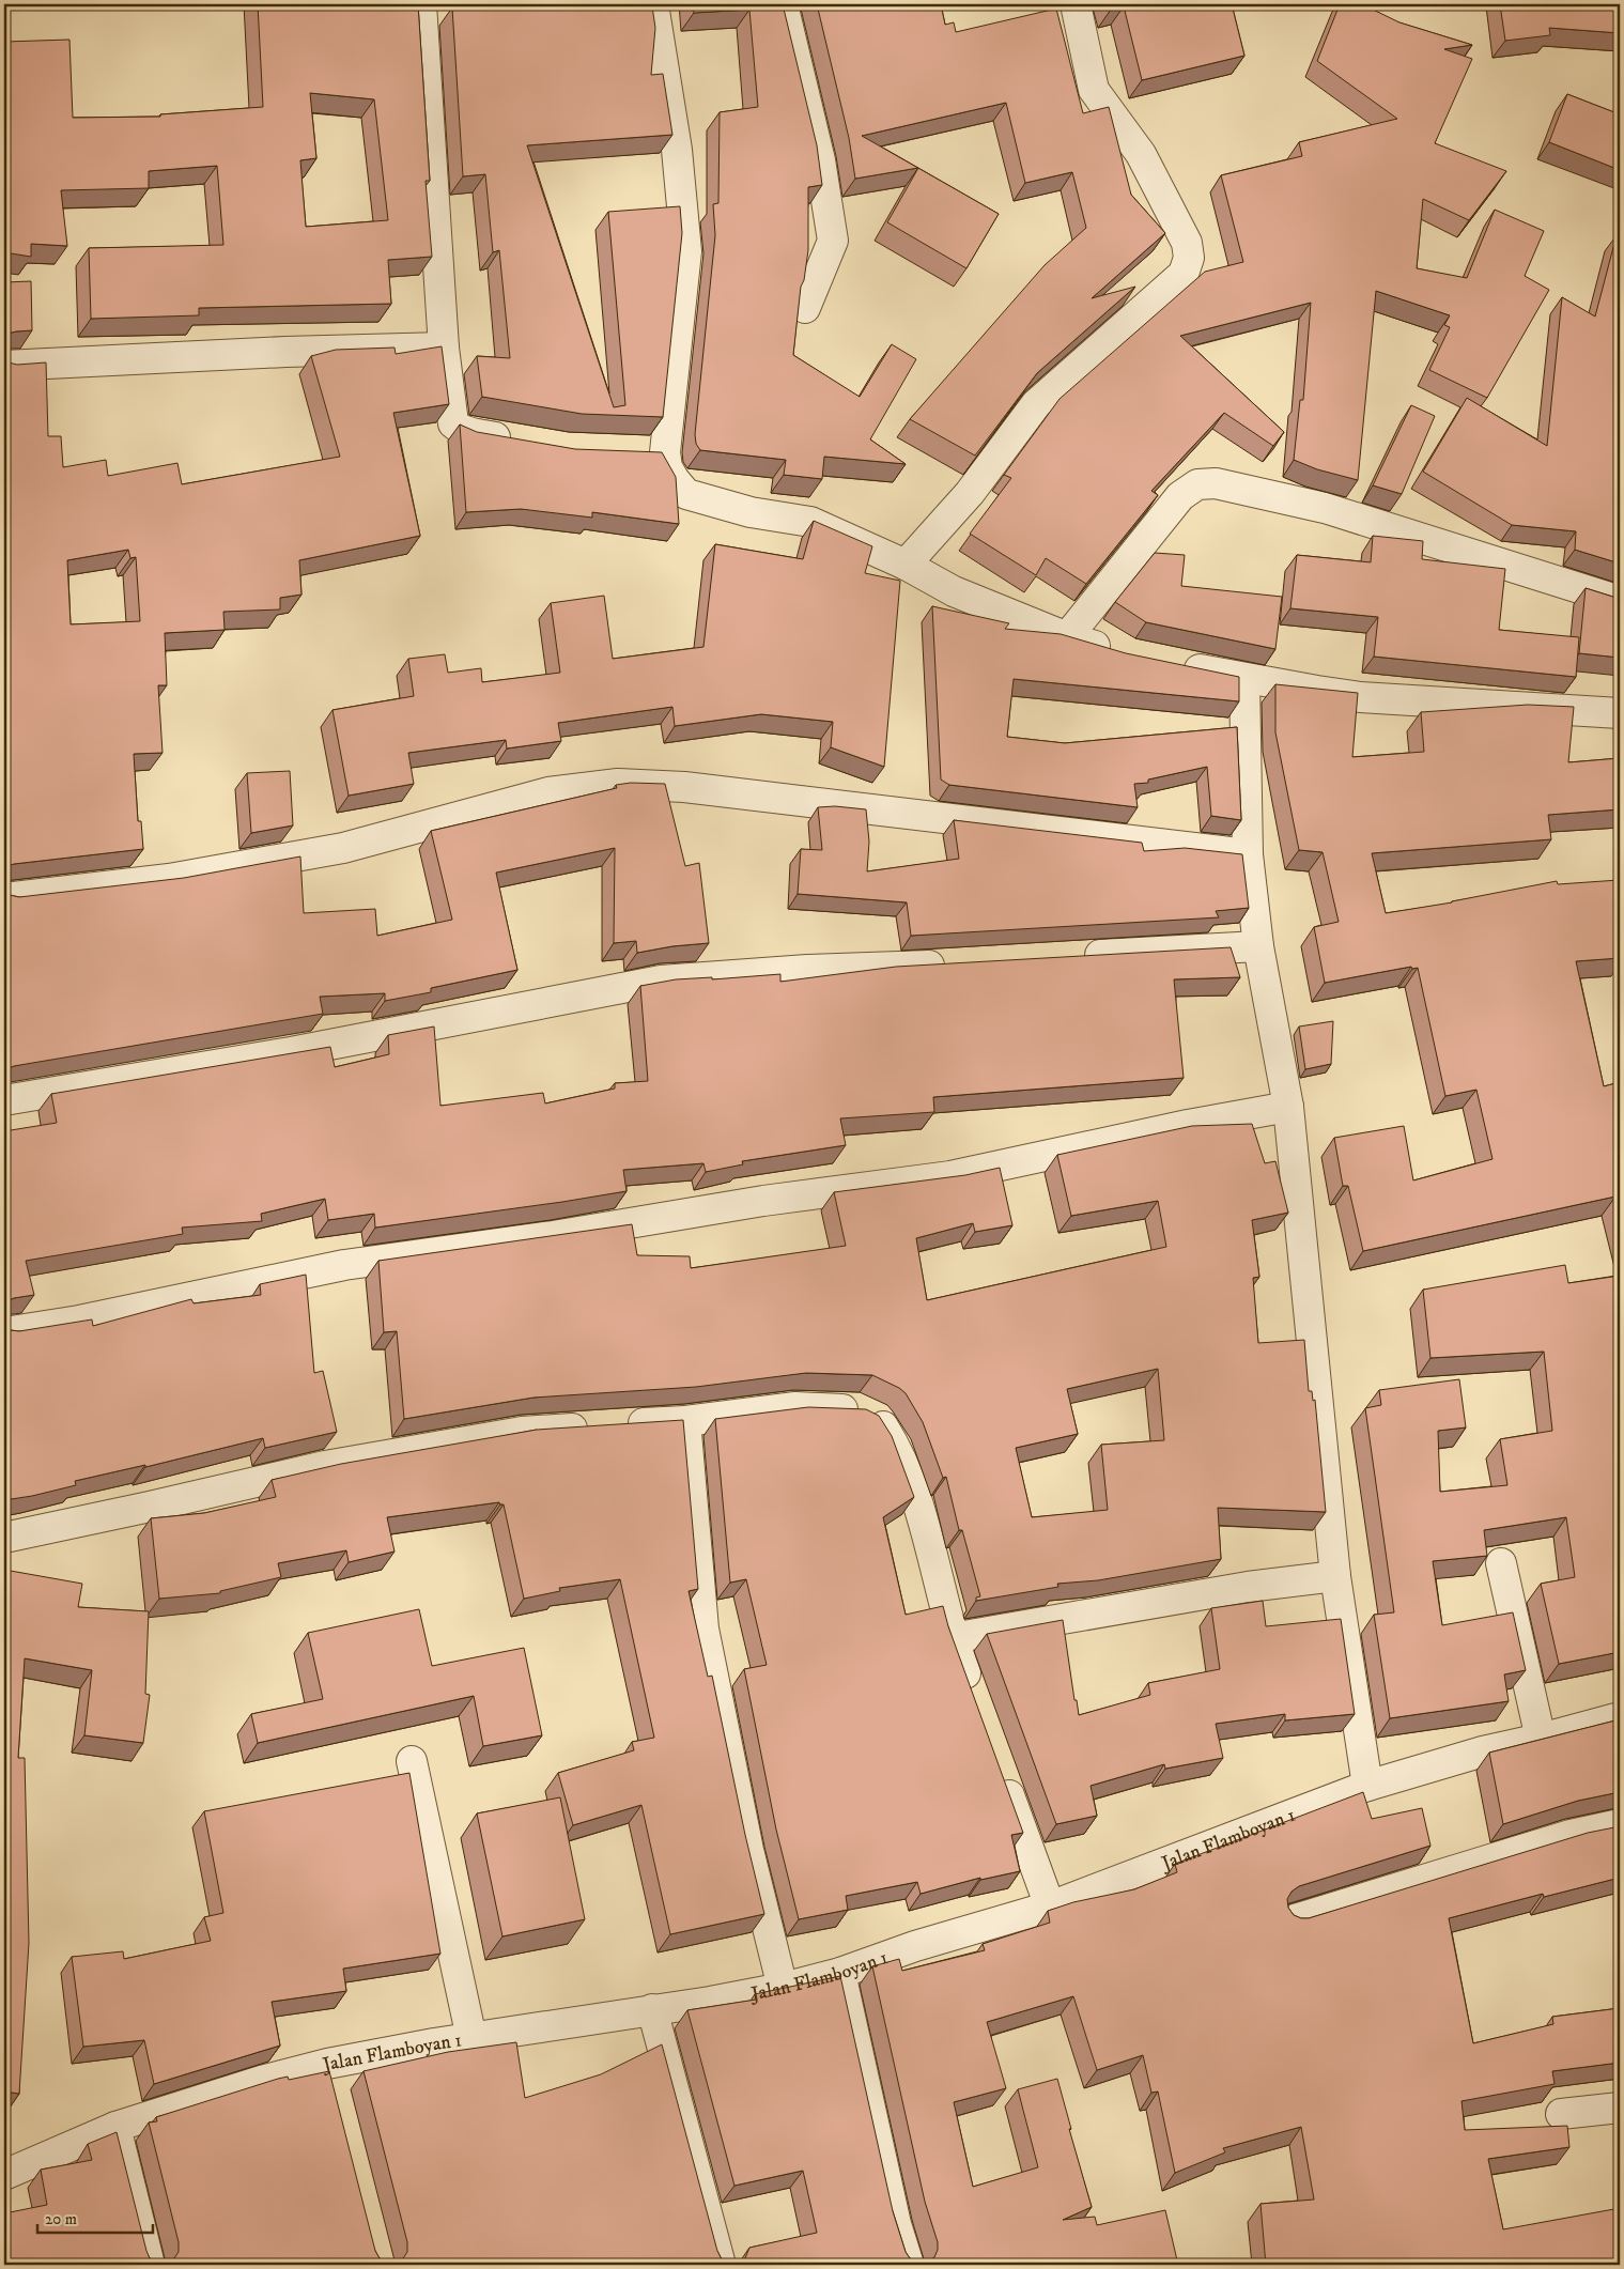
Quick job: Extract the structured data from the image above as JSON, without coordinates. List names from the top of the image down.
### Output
{
  "streets": {
    "street": ["Jalan Flamboyan 1"]
  },
  "scale_bar": "20 m"
}
